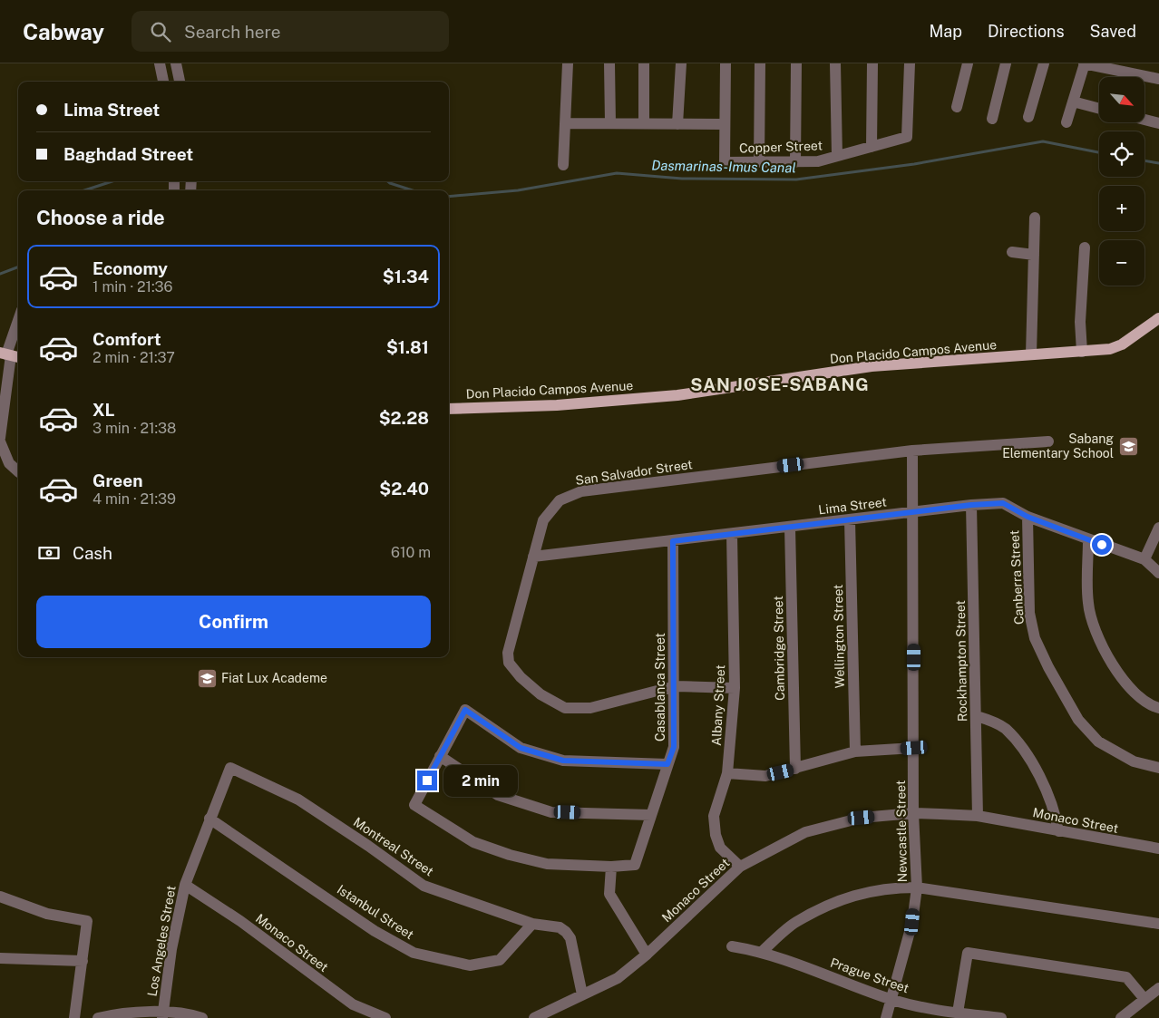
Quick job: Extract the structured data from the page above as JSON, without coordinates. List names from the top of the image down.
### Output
{
  "streets": {
    "main road": ["Don Placido Campos Avenue"],
    "street": [
      "Copper Street",
      "San Salvador Street",
      "Lima Street",
      "Canberra Street",
      "Wellington Street",
      "Cambridge Street",
      "Rockhampton Street",
      "Casablanca Street",
      "Albany Street",
      "Monaco Street",
      "Newcastle Street",
      "Montreal Street",
      "Istanbul Street",
      "Los Angeles Street",
      "Prague Street"
    ]
  },
  "crossings": [
    ["San Salvador Street", "Lima Street"],
    ["San Salvador Street", "Casablanca Street"],
    ["San Salvador Street", "Albany Street"],
    ["San Salvador Street", "Newcastle Street"],
    ["Lima Street", "Canberra Street"],
    ["Lima Street", "Wellington Street"],
    ["Lima Street", "Cambridge Street"],
    ["Lima Street", "Rockhampton Street"],
    ["Lima Street", "Casablanca Street"],
    ["Lima Street", "Albany Street"],
    ["Lima Street", "Newcastle Street"],
    ["Rockhampton Street", "Monaco Street"],
    ["Albany Street", "Monaco Street"],
    ["Monaco Street", "Newcastle Street"],
    ["Monaco Street", "Montreal Street"],
    ["Monaco Street", "Los Angeles Street"],
    ["Newcastle Street", "Prague Street"],
    ["Montreal Street", "Istanbul Street"],
    ["Montreal Street", "Los Angeles Street"],
    ["Istanbul Street", "Los Angeles Street"]
  ],
  "districts": ["SAN JOSE-SABANG"],
  "water": ["Dasmarinas-Imus Canal"],
  "places": {
    "school or university": ["Sabang Elementary School", "Fiat Lux Academe"]
  },
  "north": "bottom right",
  "page": {
    "header": "Cabway",
    "search": "Search here",
    "nav": ["Map", "Directions", "Saved"],
    "map_buttons": ["+", "−"],
    "banner": ["Lima Street", "Baghdad Street"],
    "heading": "Choose a ride",
    "list": [
      {
        "name": "Economy",
        "note": "1 min · 21:36",
        "value": "$1.34"
      },
      {
        "name": "Comfort",
        "note": "2 min · 21:37",
        "value": "$1.81"
      },
      {
        "name": "XL",
        "note": "3 min · 21:38",
        "value": "$2.28"
      },
      {
        "name": "Green",
        "note": "4 min · 21:39",
        "value": "$2.40"
      }
    ],
    "pay": ["Cash", "610 m"],
    "buttons": "Confirm",
    "bubble": "2 min"
  }
}
